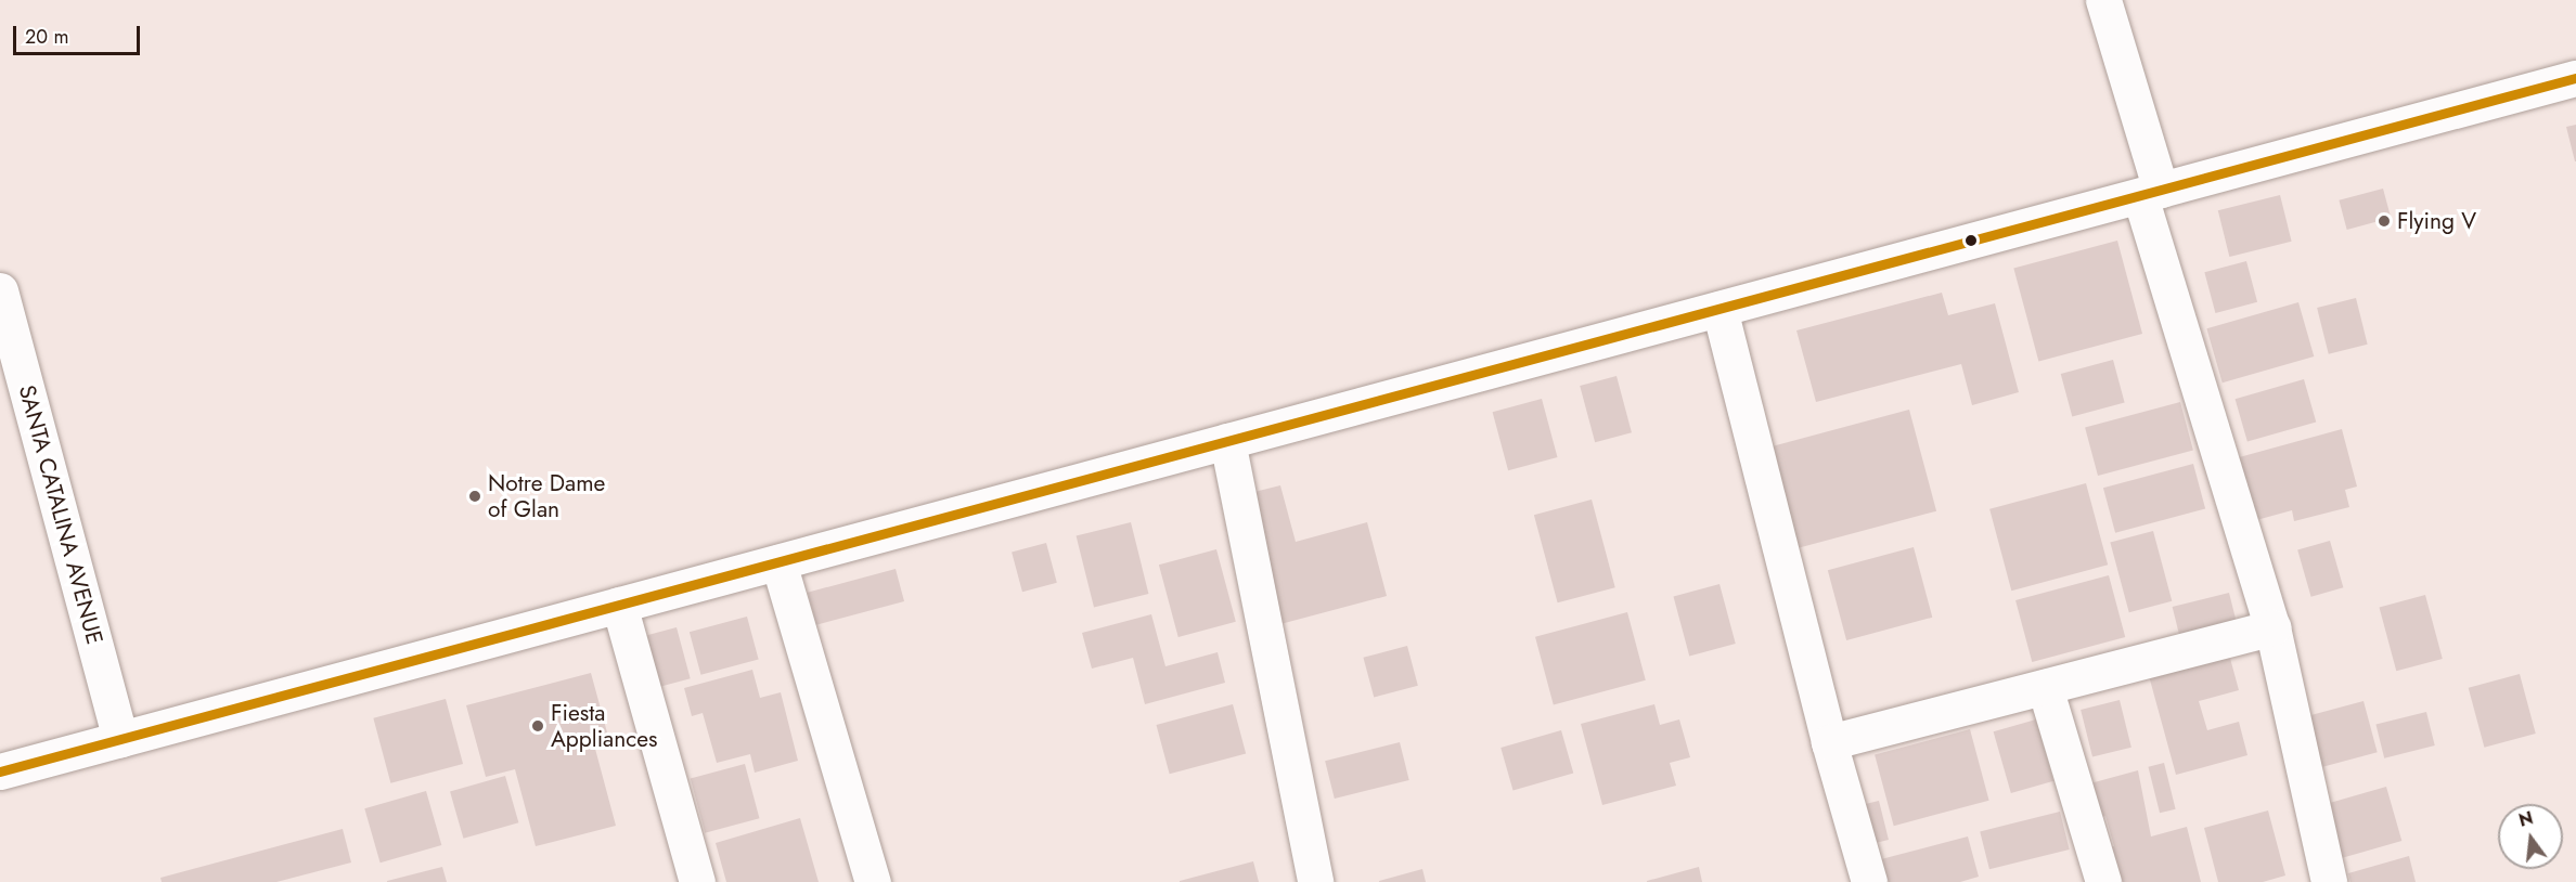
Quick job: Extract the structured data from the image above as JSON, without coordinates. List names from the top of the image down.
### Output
{
  "streets": {
    "street": ["SANTA CATALINA AVENUE"]
  },
  "places": ["Flying V", "Notre Dame of Glan", "Fiesta Appliances"],
  "scale_bar": "20 m",
  "north": "top"
}
